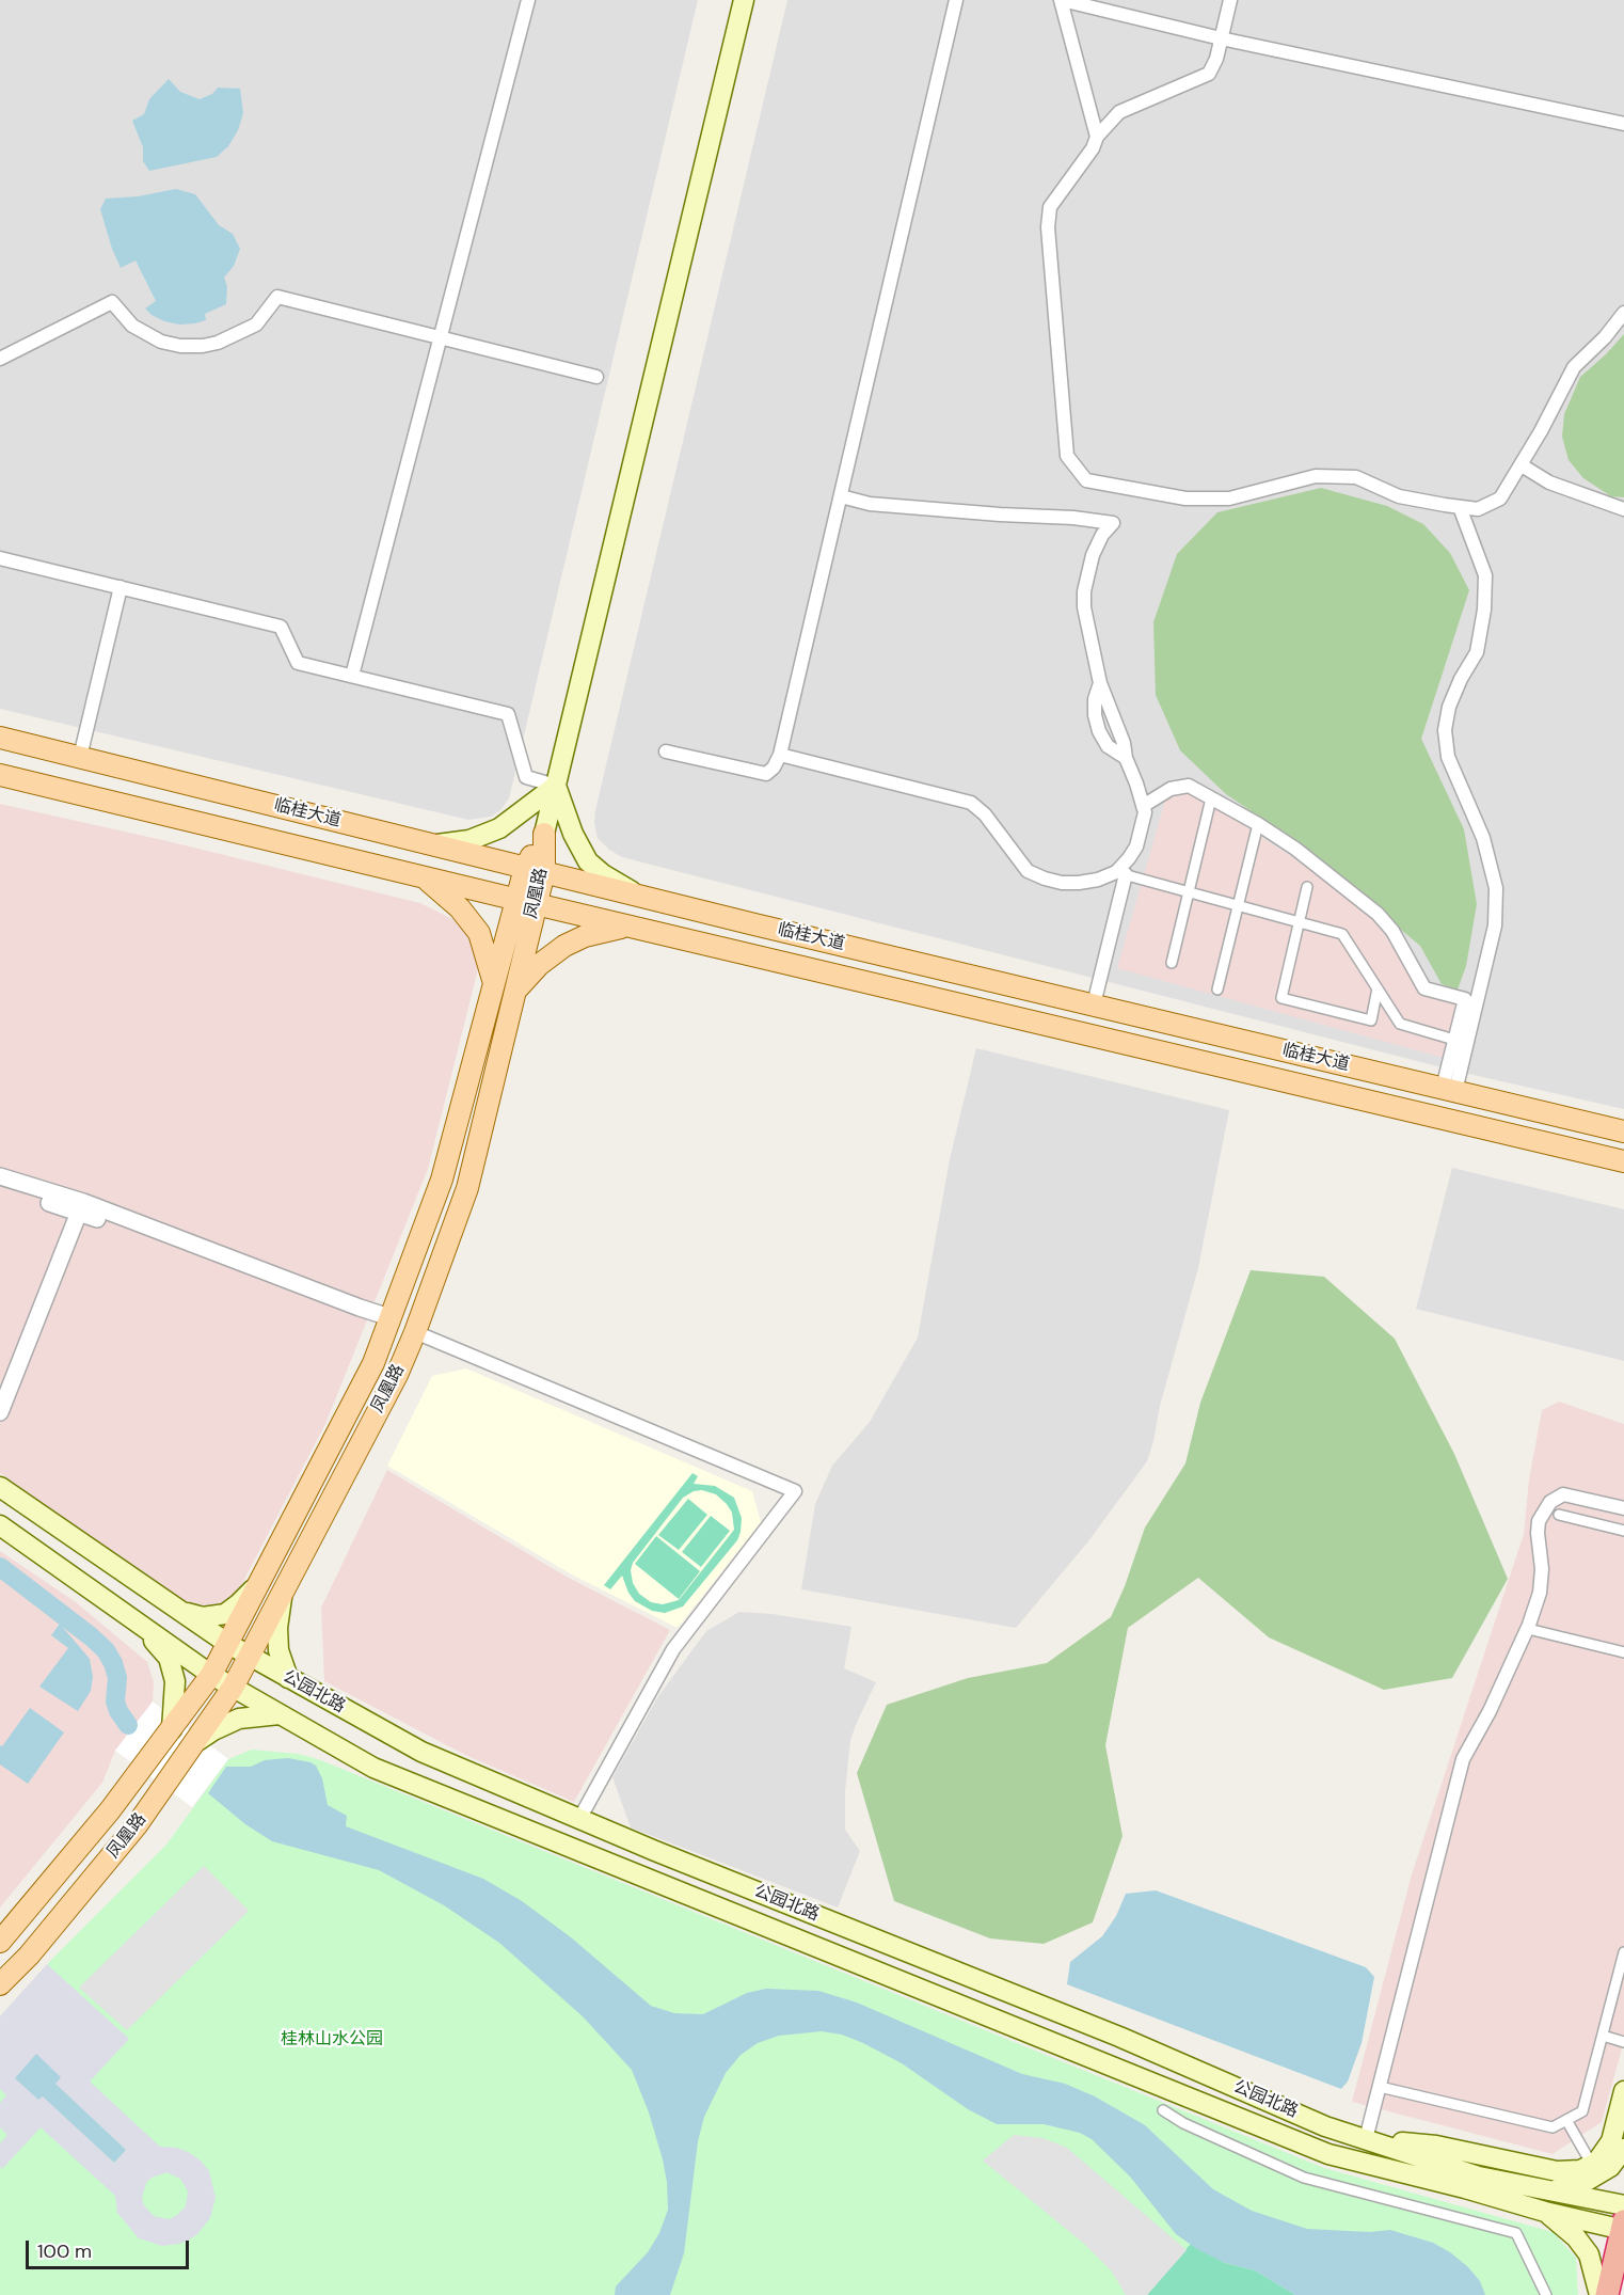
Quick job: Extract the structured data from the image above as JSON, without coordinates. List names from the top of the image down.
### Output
{
  "streets": {
    "main road": ["临桂大道", "凤凰路", "公园北路"]
  },
  "crossings": [
    ["临桂大道", "凤凰路"],
    ["凤凰路", "公园北路"]
  ],
  "parks": ["桂林山水公园"],
  "scale_bar": "100 m"
}
